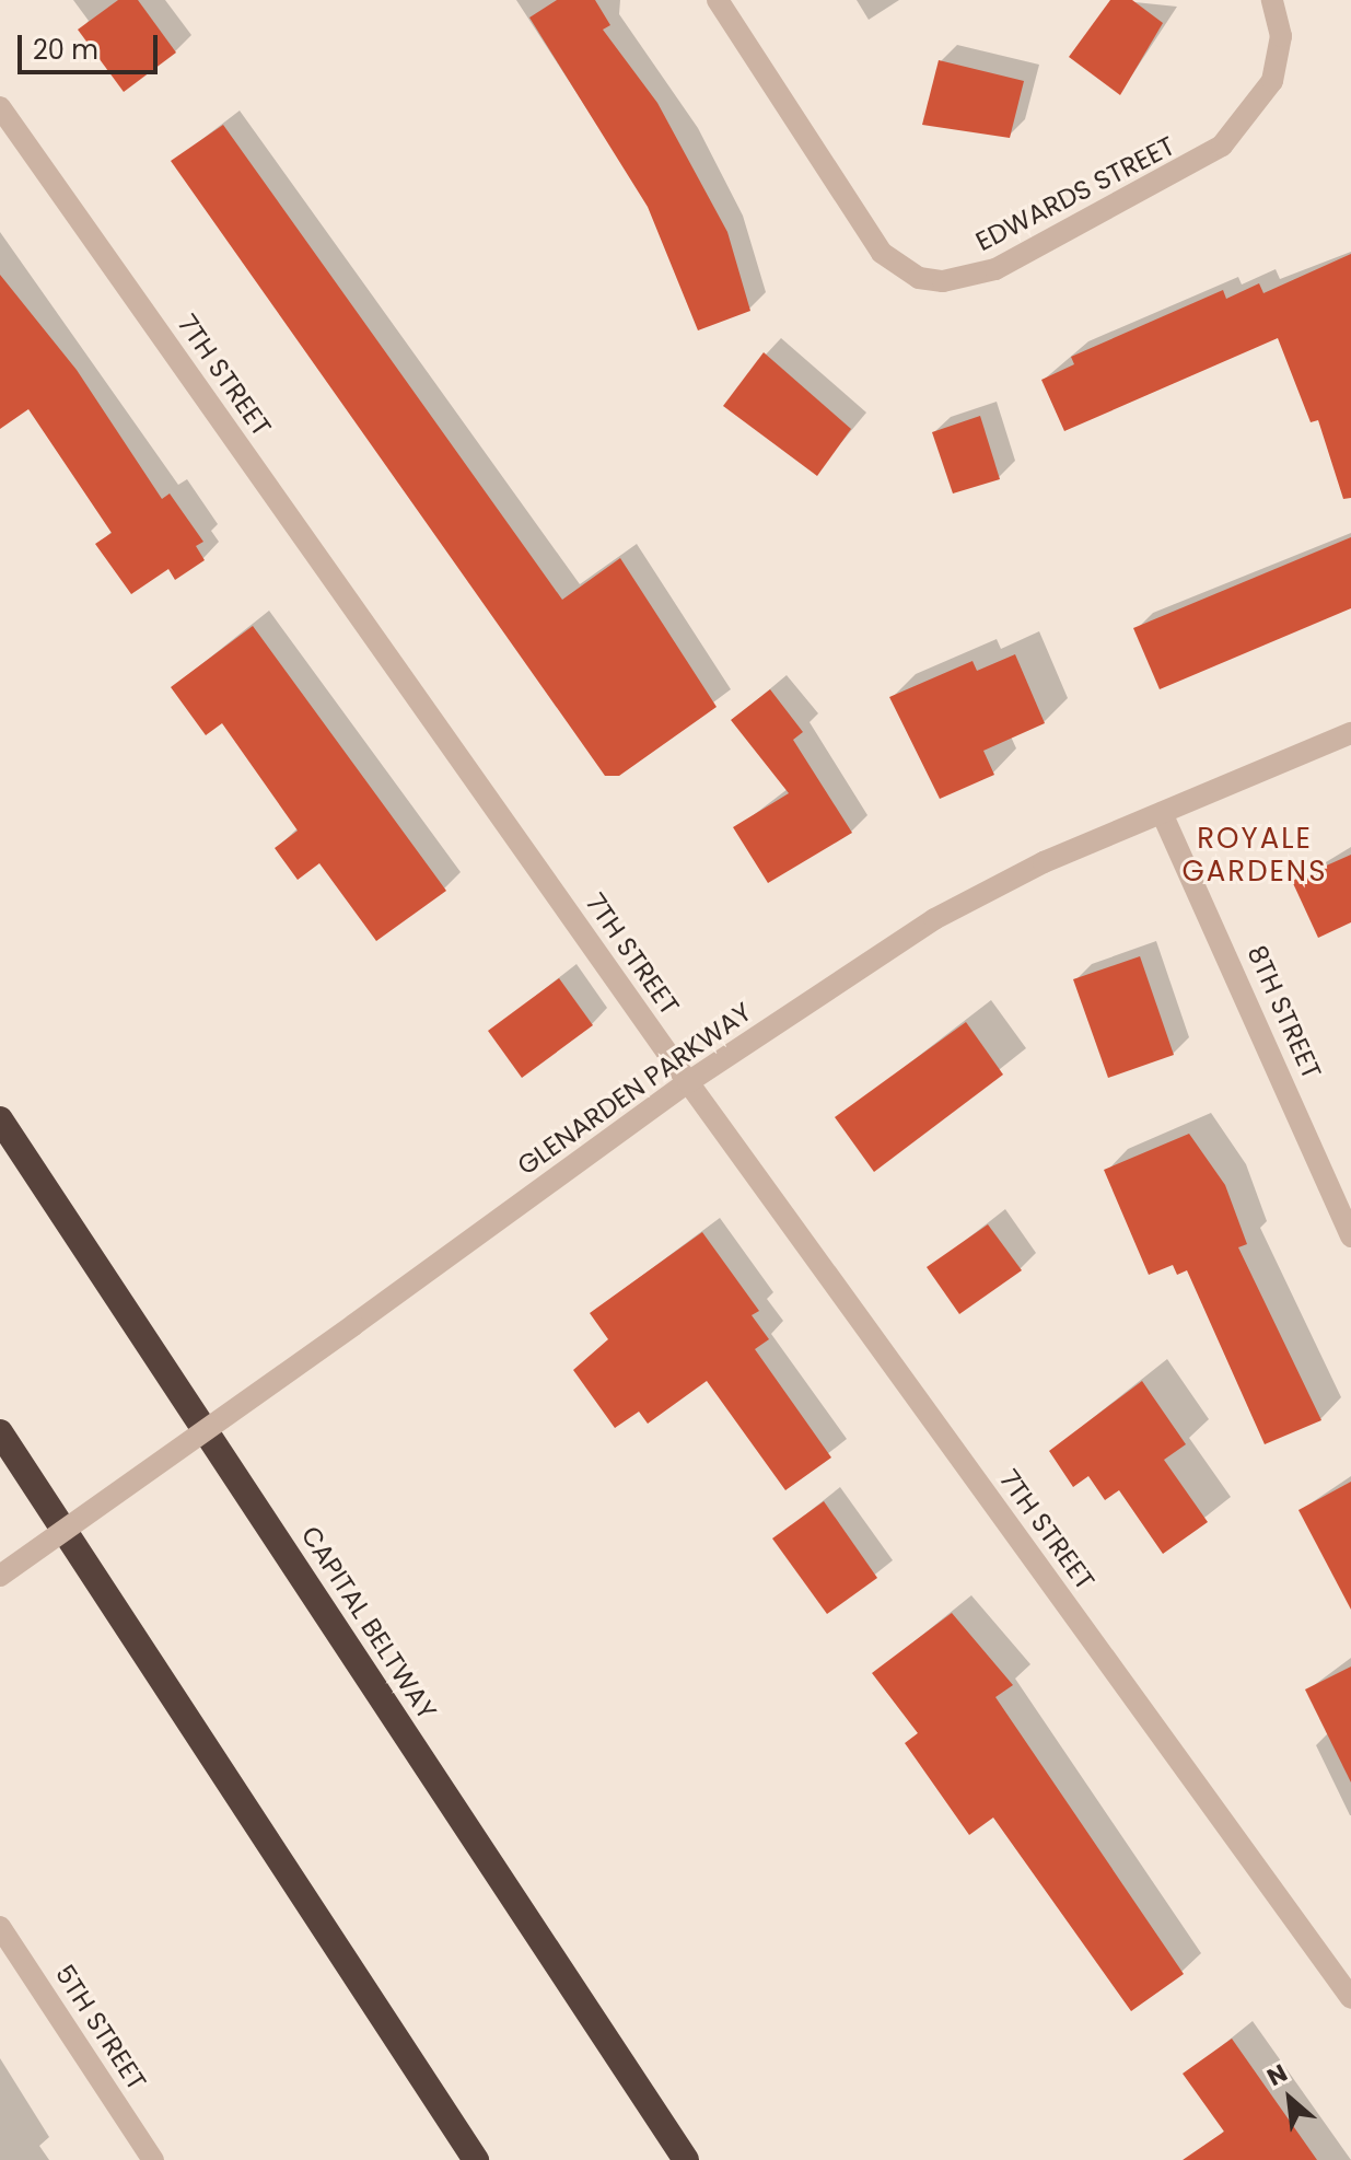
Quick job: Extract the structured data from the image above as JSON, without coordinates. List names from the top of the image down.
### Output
{
  "streets": {
    "highway": ["CAPITAL BELTWAY"],
    "street": [
      "EDWARDS STREET",
      "7TH STREET",
      "8TH STREET",
      "GLENARDEN PARKWAY",
      "5TH STREET"
    ]
  },
  "crossings": [
    ["7TH STREET", "GLENARDEN PARKWAY"],
    ["8TH STREET", "GLENARDEN PARKWAY"]
  ],
  "districts": ["ROYALE GARDENS"],
  "scale_bar": "20 m",
  "north": "top left"
}
